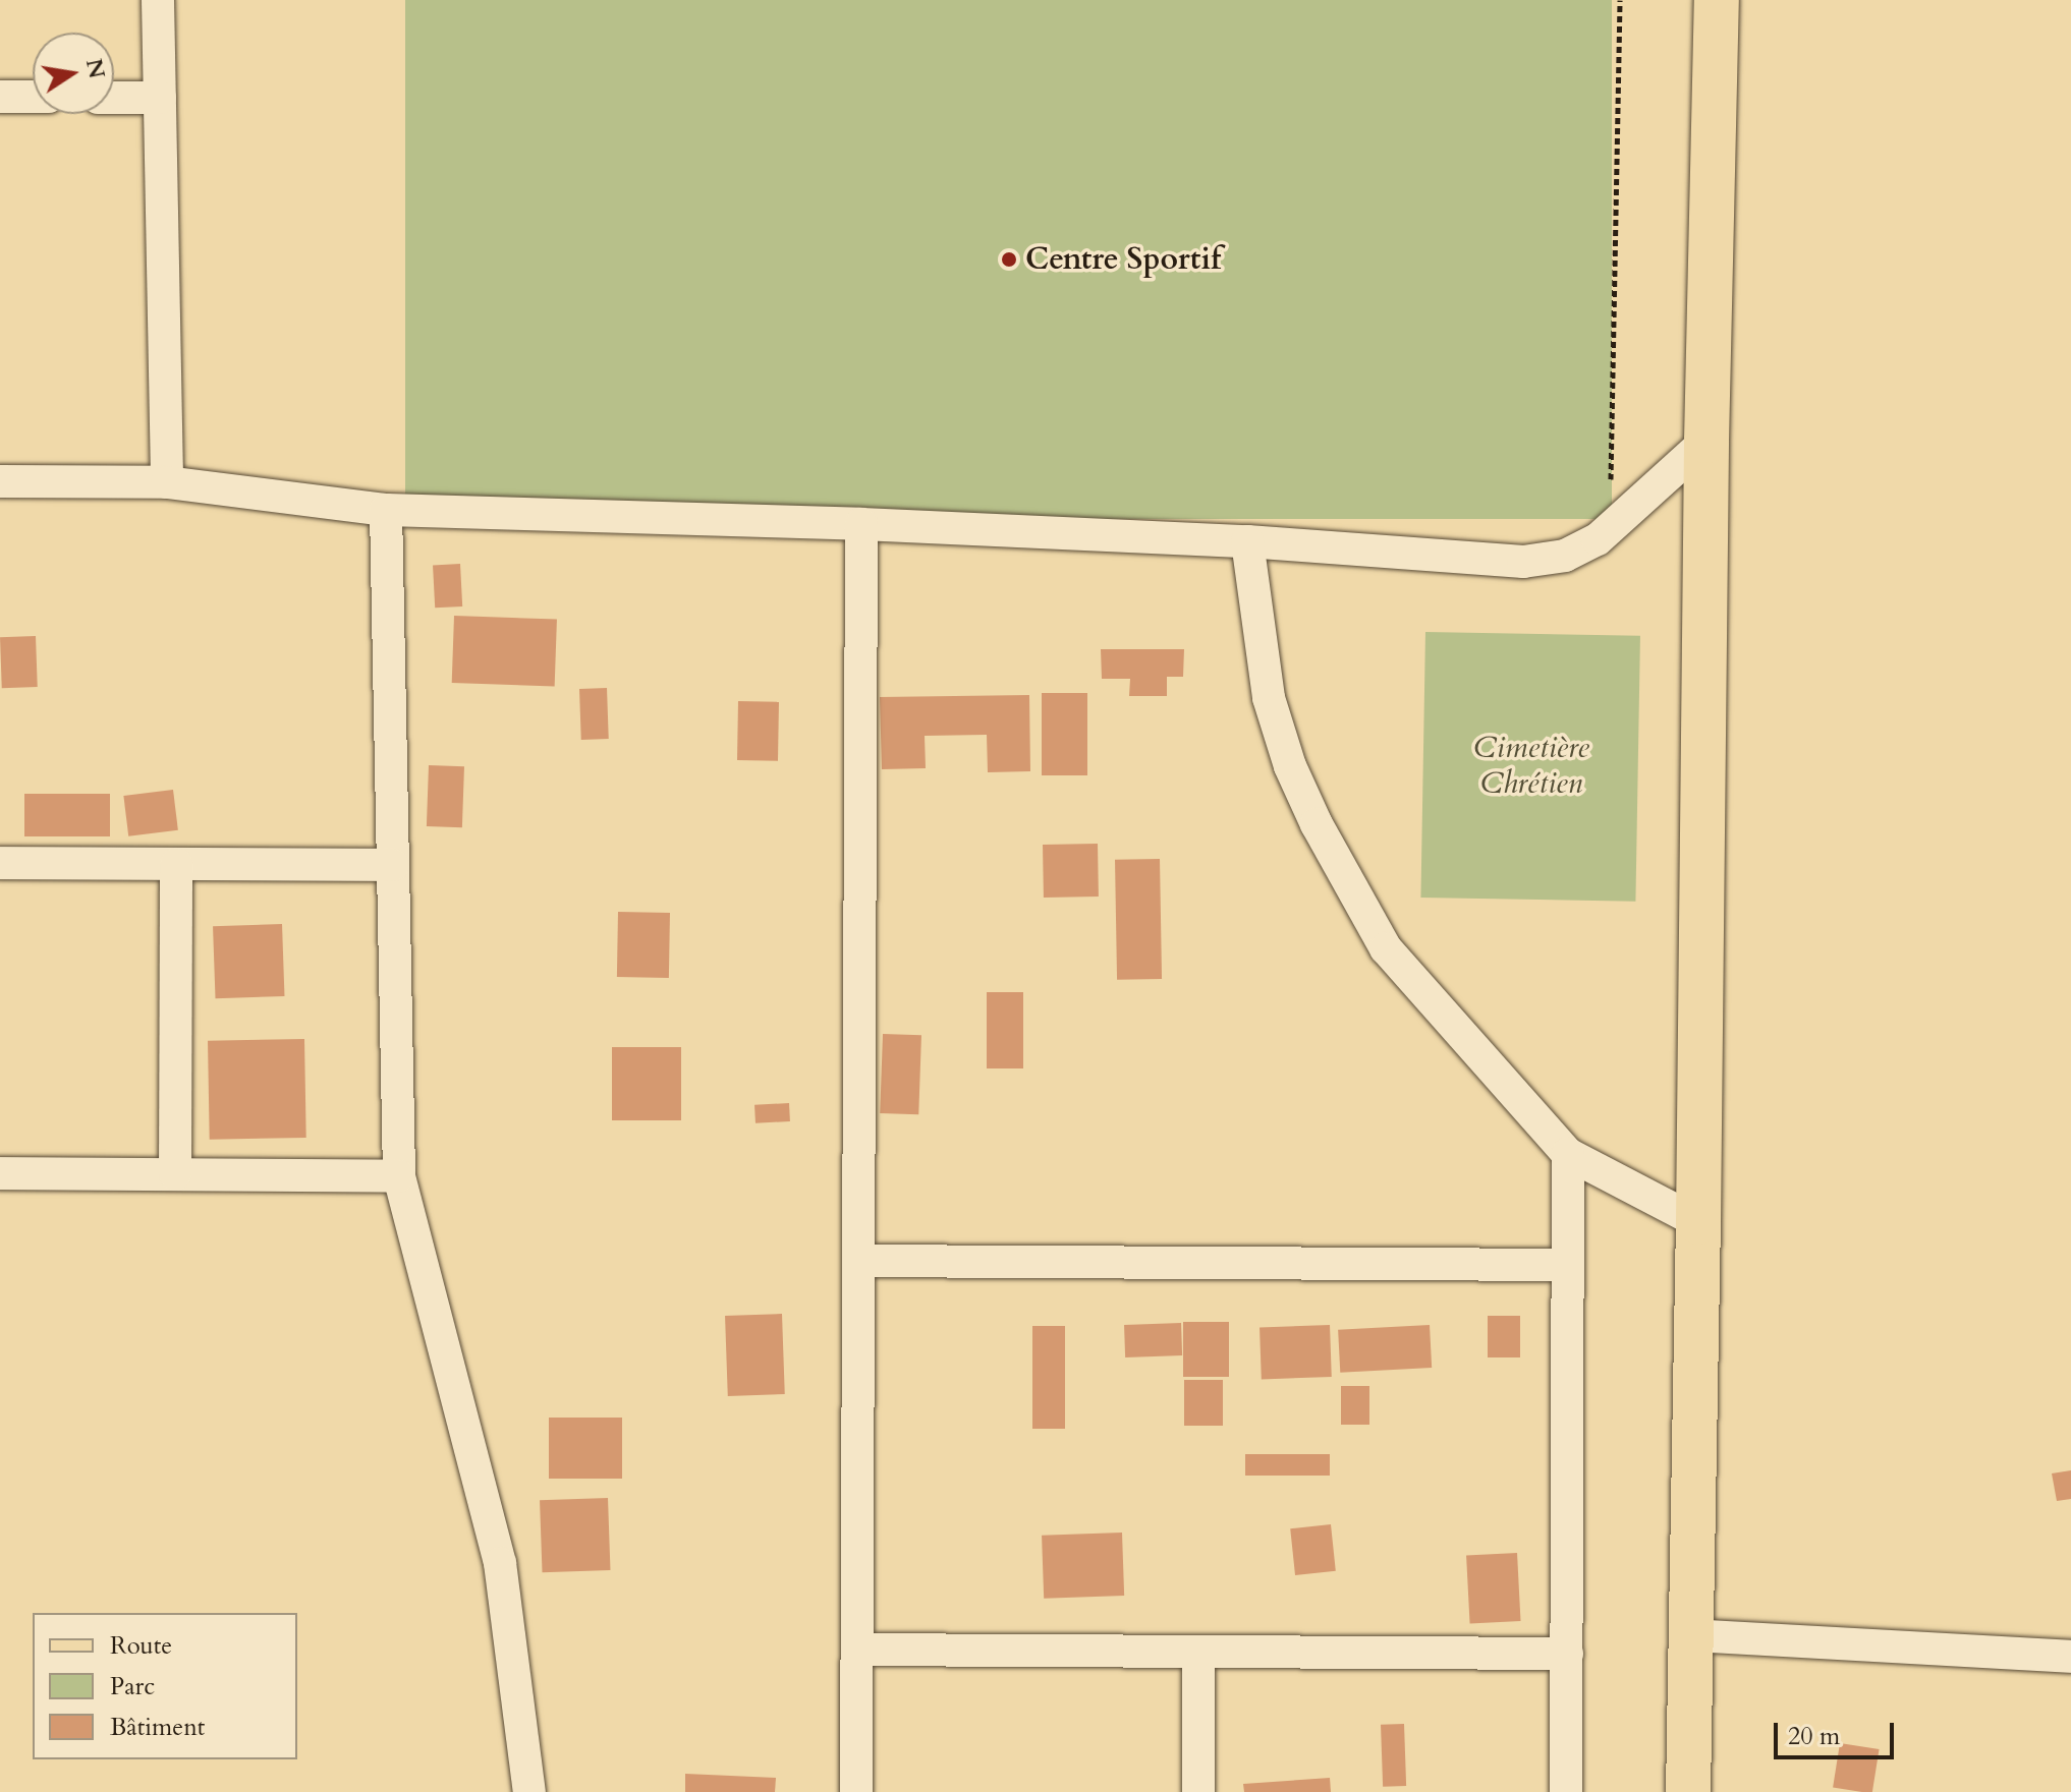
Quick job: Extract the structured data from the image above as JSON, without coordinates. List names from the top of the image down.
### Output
{
  "parks": ["Cimetière Chrétien"],
  "places": ["Centre Sportif"],
  "legend": ["Route", "Parc", "Bâtiment"],
  "scale_bar": "20 m",
  "north": "right"
}
